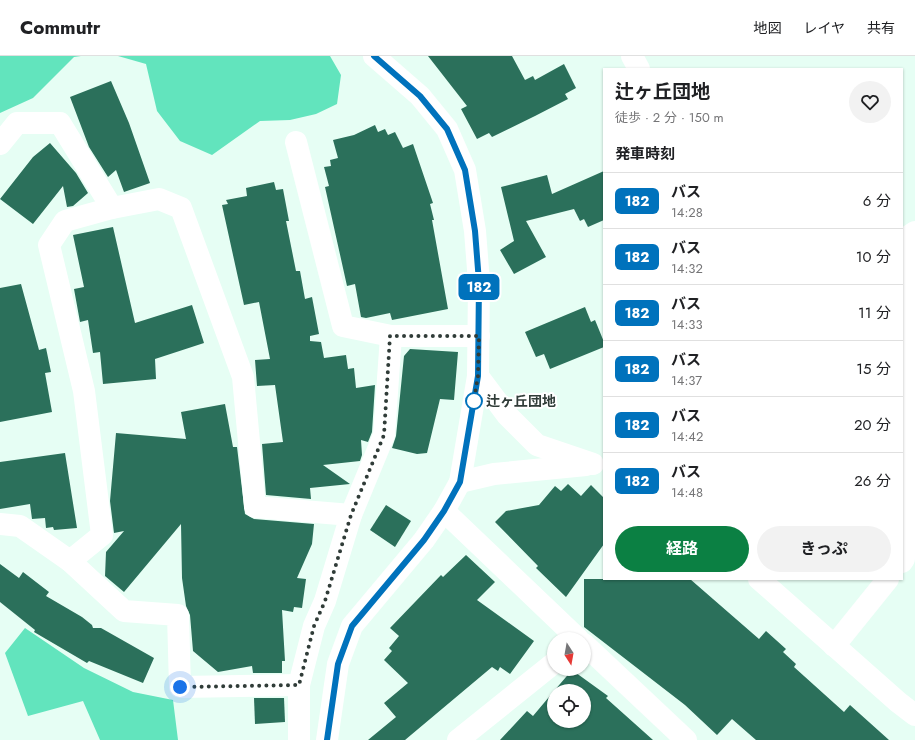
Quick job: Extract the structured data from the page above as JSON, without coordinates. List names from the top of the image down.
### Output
{
  "places": ["辻ヶ丘団地"],
  "lines": ["bus line 182"],
  "north": "bottom",
  "page": {
    "header": "Commutr",
    "nav": ["地図", "レイヤ", "共有"],
    "on_map": "182",
    "heading": [
      ["辻ヶ丘団地", "徒歩 · 2 分 · 150 m"],
      "発車時刻"
    ],
    "list": [
      {
        "mark": "182",
        "name": "バス",
        "note": "14:28",
        "value": "6 分"
      },
      {
        "mark": "182",
        "name": "バス",
        "note": "14:32",
        "value": "10 分"
      },
      {
        "mark": "182",
        "name": "バス",
        "note": "14:33",
        "value": "11 分"
      },
      {
        "mark": "182",
        "name": "バス",
        "note": "14:37",
        "value": "15 分"
      },
      {
        "mark": "182",
        "name": "バス",
        "note": "14:42",
        "value": "20 分"
      },
      {
        "mark": "182",
        "name": "バス",
        "note": "14:48",
        "value": "26 分"
      }
    ],
    "buttons": ["経路", "きっぷ"]
  }
}
